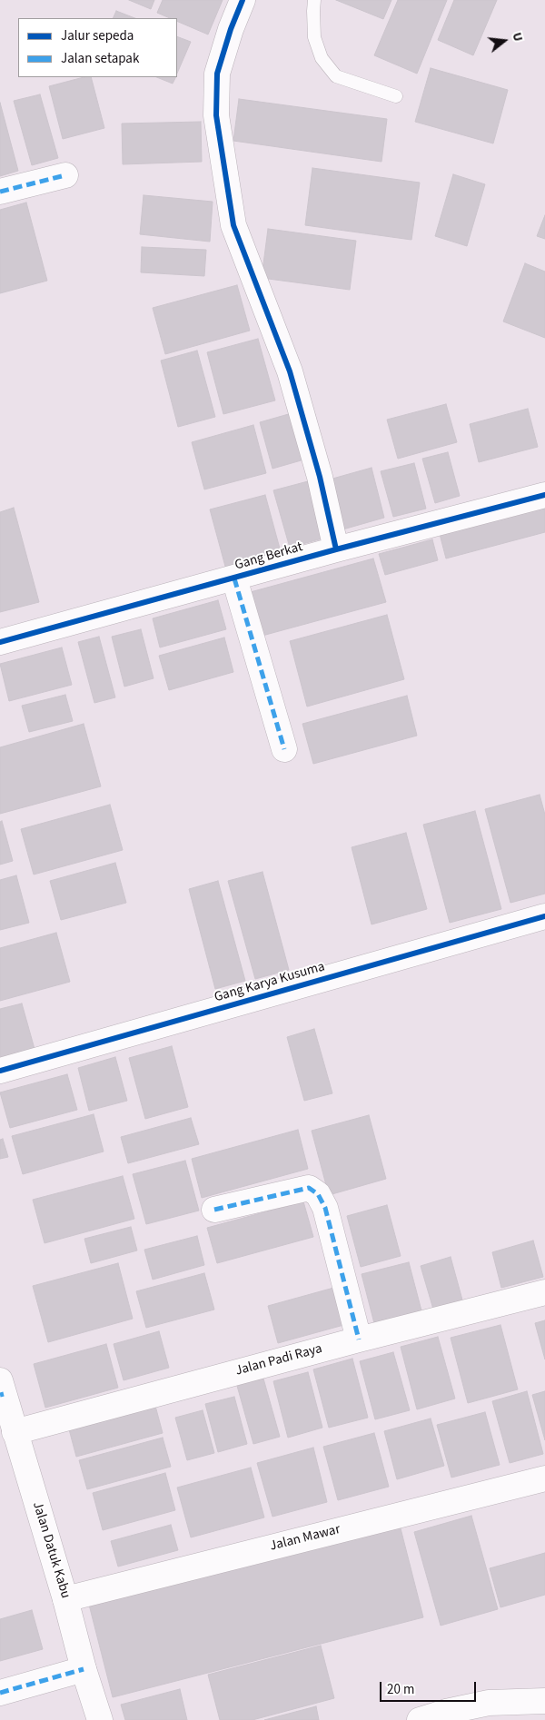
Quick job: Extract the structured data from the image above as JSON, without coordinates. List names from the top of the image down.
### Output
{
  "streets": {
    "street": [
      "Gang Berkat",
      "Gang Karya Kusuma",
      "Jalan Padi Raya",
      "Jalan Mawar",
      "Jalan Datuk Kabu"
    ]
  },
  "crossings": [
    ["Jalan Padi Raya", "Jalan Datuk Kabu"],
    ["Jalan Mawar", "Jalan Datuk Kabu"]
  ],
  "legend": ["Jalur sepeda", "Jalan setapak"],
  "scale_bar": "20 m",
  "north": "right"
}
